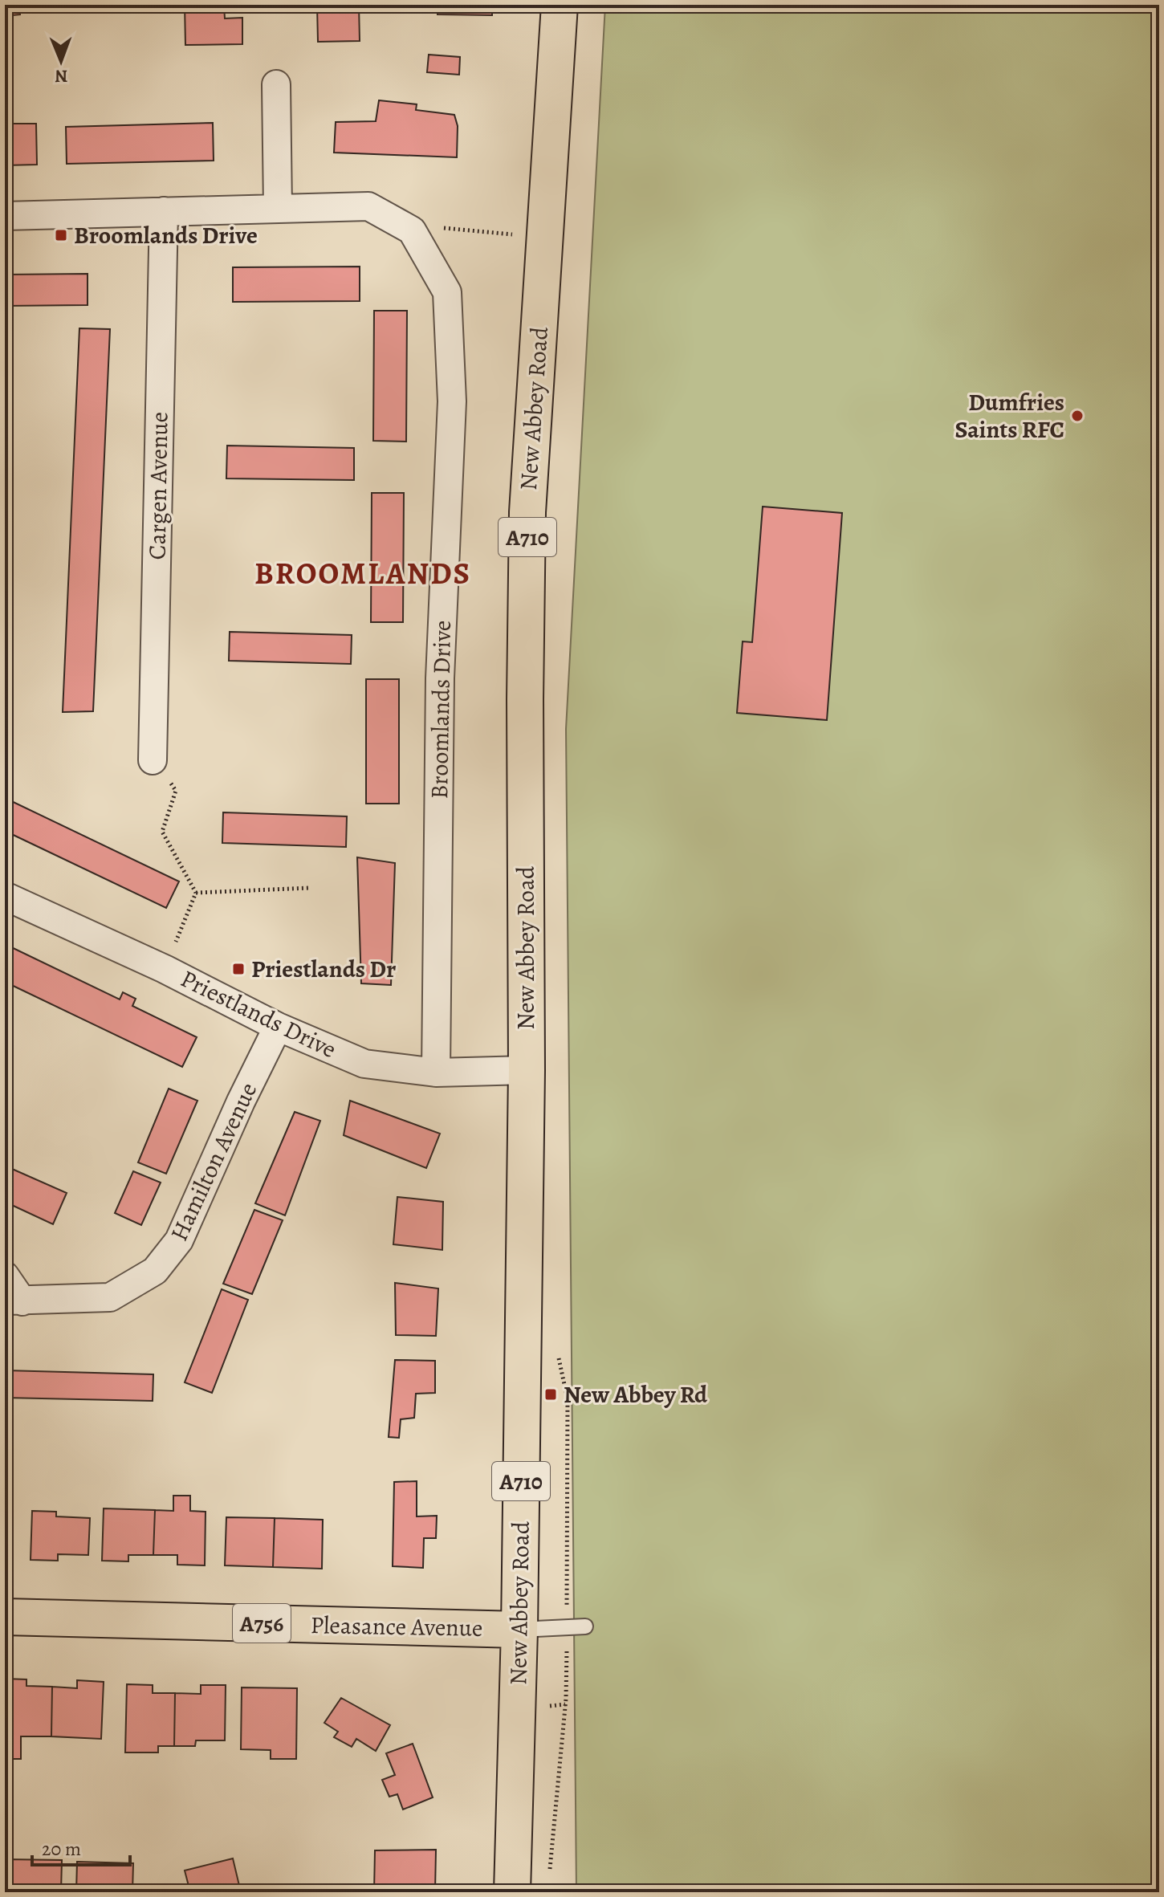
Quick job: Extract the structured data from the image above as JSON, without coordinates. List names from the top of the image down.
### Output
{
  "streets": {
    "main road": [
      "New Abbey Road",
      "A710",
      "A756",
      "Pleasance Avenue"
    ],
    "street": [
      "Cargen Avenue",
      "Broomlands Drive",
      "Priestlands Drive",
      "Hamilton Avenue"
    ]
  },
  "crossings": [
    ["New Abbey Road", "Priestlands Drive"],
    ["New Abbey Road", "Pleasance Avenue"],
    ["Cargen Avenue", "Broomlands Drive"],
    ["Broomlands Drive", "Priestlands Drive"],
    ["Priestlands Drive", "Hamilton Avenue"]
  ],
  "districts": ["BROOMLANDS"],
  "places": {
    "transit": ["Broomlands Drive", "Priestlands Dr", "New Abbey Rd"],
    "other": ["Dumfries Saints RFC"]
  },
  "scale_bar": "20 m",
  "north": "bottom"
}
